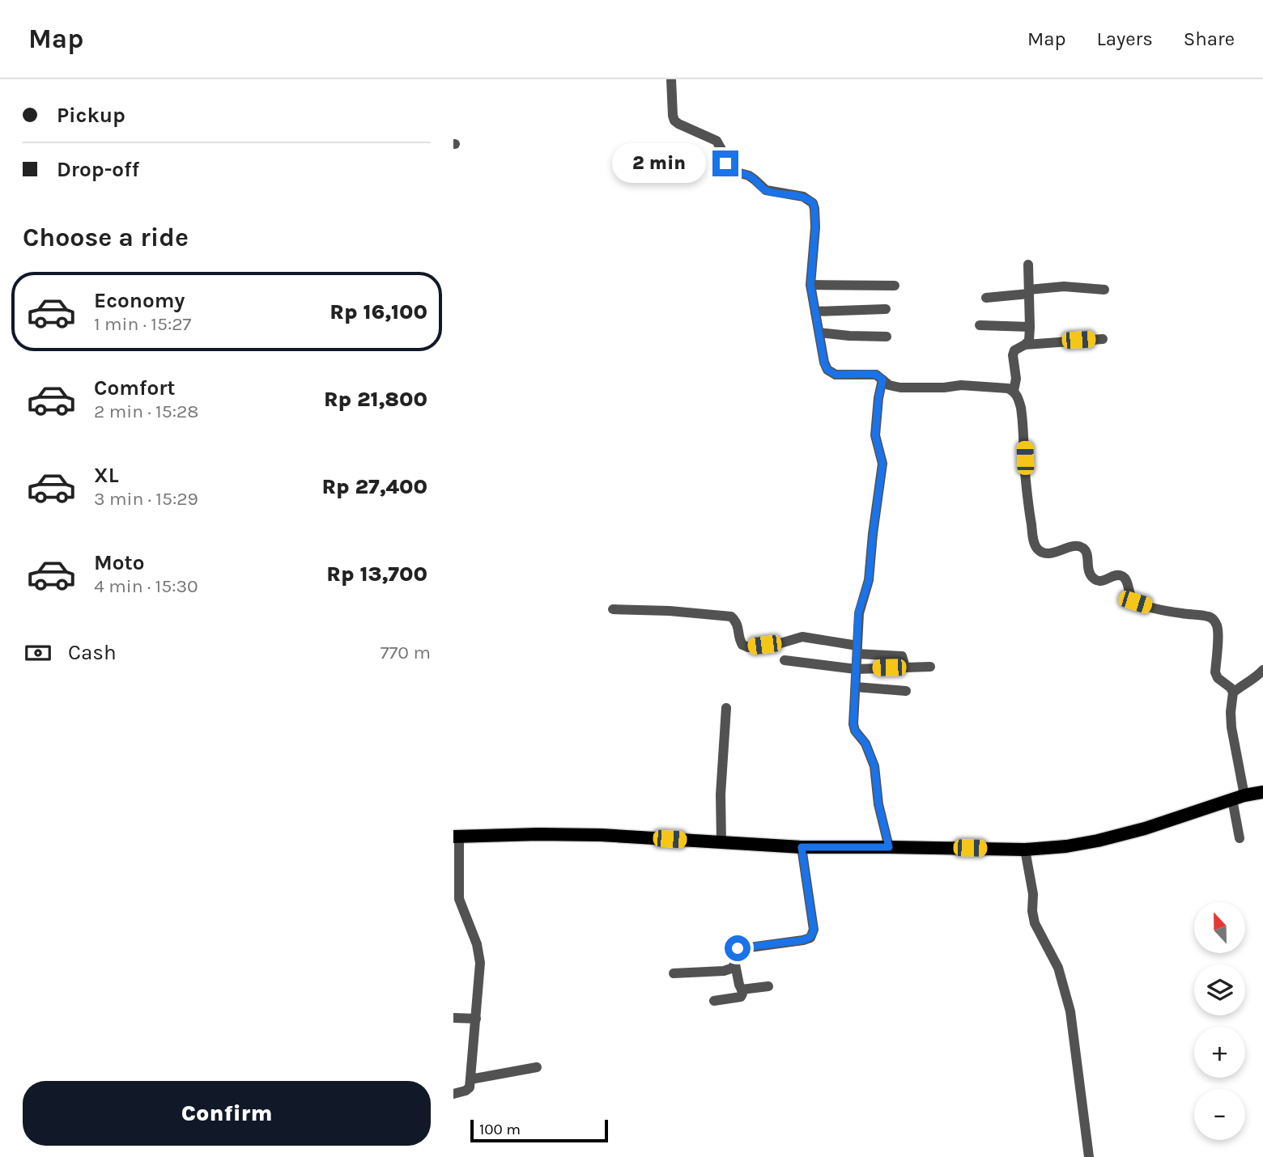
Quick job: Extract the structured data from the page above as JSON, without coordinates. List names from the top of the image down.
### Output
{
  "scale_bar": "100 m",
  "north": "top",
  "page": {
    "header": "Map",
    "nav": ["Map", "Layers", "Share"],
    "banner": ["Pickup", "Drop-off"],
    "bubble": "2 min",
    "heading": "Choose a ride",
    "list": [
      {
        "name": "Economy",
        "note": "1 min · 15:27",
        "value": "Rp 16,100"
      },
      {
        "name": "Comfort",
        "note": "2 min · 15:28",
        "value": "Rp 21,800"
      },
      {
        "name": "XL",
        "note": "3 min · 15:29",
        "value": "Rp 27,400"
      },
      {
        "name": "Moto",
        "note": "4 min · 15:30",
        "value": "Rp 13,700"
      }
    ],
    "pay": ["Cash", "770 m"],
    "map_buttons": ["+", "−"],
    "buttons": "Confirm",
    "scale": "100 m"
  }
}
